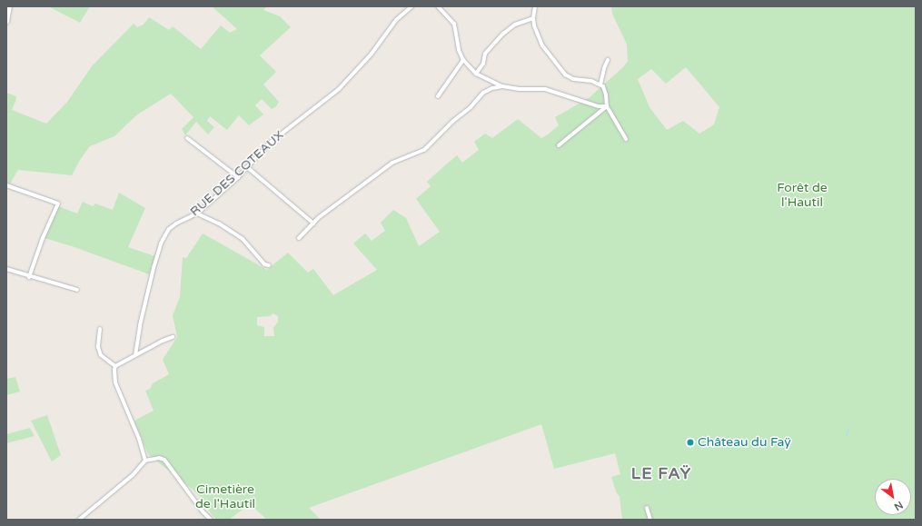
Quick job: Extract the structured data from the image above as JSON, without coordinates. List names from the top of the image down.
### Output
{
  "streets": {
    "street": ["RUE DES COTEAUX"]
  },
  "districts": ["LE FAŸ"],
  "parks": ["Forêt de l'Hautil", "Cimetière de l'Hautil"],
  "places": ["Château du Faÿ"],
  "north": "bottom right"
}
